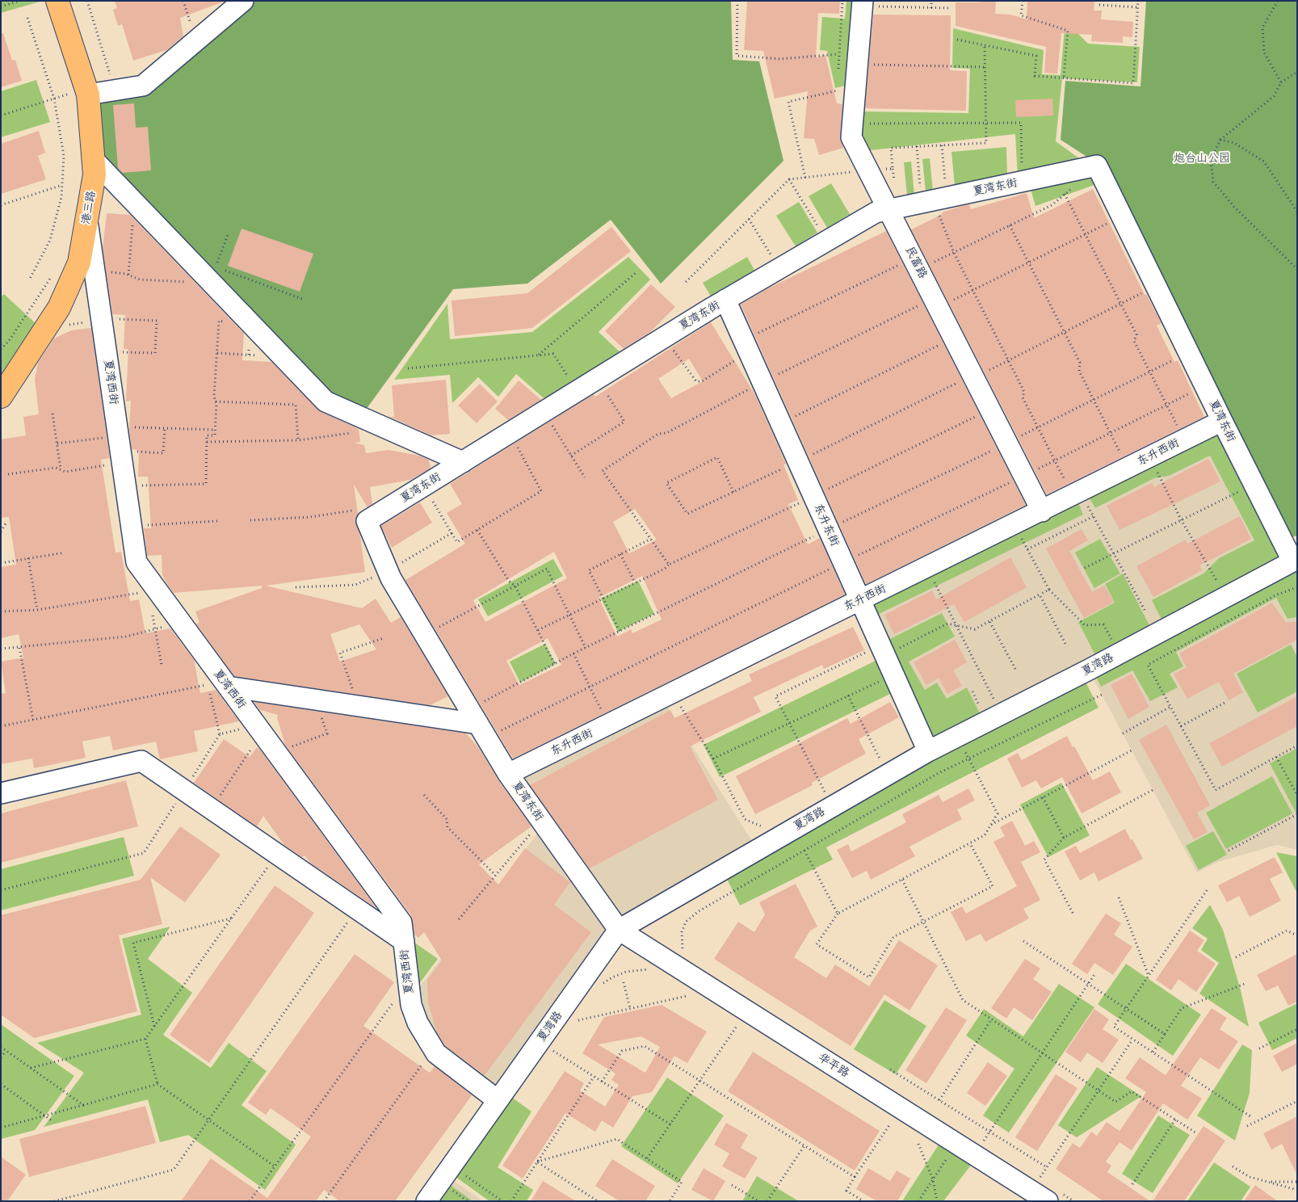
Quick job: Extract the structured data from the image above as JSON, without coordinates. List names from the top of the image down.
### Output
{
  "streets": {
    "main road": ["港三路"],
    "street": [
      "夏湾东街",
      "民富路",
      "夏湾西街",
      "东升西街",
      "东升东街",
      "夏湾路",
      "华平路"
    ]
  },
  "crossings": [
    ["夏湾东街", "民富路"],
    ["夏湾东街", "东升西街"],
    ["夏湾东街", "东升东街"],
    ["夏湾东街", "夏湾路"],
    ["夏湾东街", "华平路"],
    ["港三路", "夏湾西街"],
    ["民富路", "东升西街"],
    ["夏湾西街", "夏湾路"],
    ["东升西街", "东升东街"],
    ["东升东街", "夏湾路"],
    ["夏湾路", "华平路"]
  ],
  "parks": ["炮台山公园"]
}
